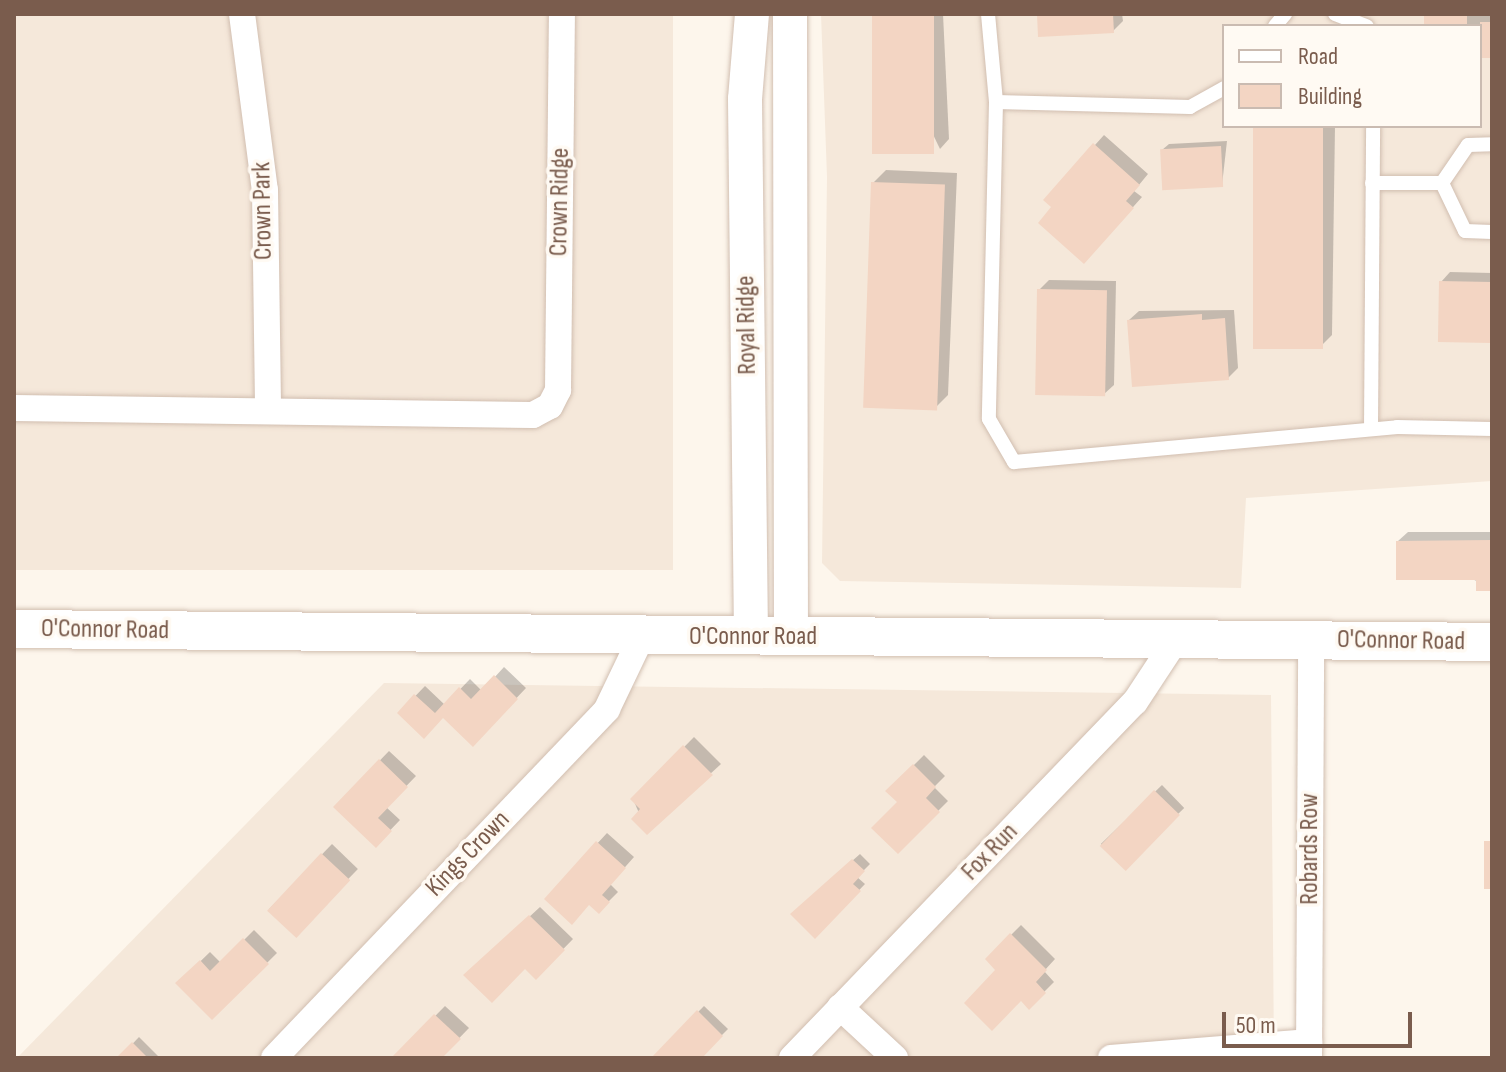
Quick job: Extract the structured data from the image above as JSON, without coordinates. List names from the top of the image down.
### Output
{
  "streets": {
    "main road": ["O'Connor Road"],
    "street": [
      "Crown Ridge",
      "Crown Park",
      "Royal Ridge",
      "Robards Row",
      "Fox Run",
      "Kings Crown"
    ]
  },
  "crossings": [
    ["Crown Ridge", "Crown Park"],
    ["Royal Ridge", "O'Connor Road"],
    ["O'Connor Road", "Robards Row"],
    ["O'Connor Road", "Fox Run"],
    ["O'Connor Road", "Kings Crown"]
  ],
  "legend": ["Road", "Building"],
  "scale_bar": "50 m"
}
